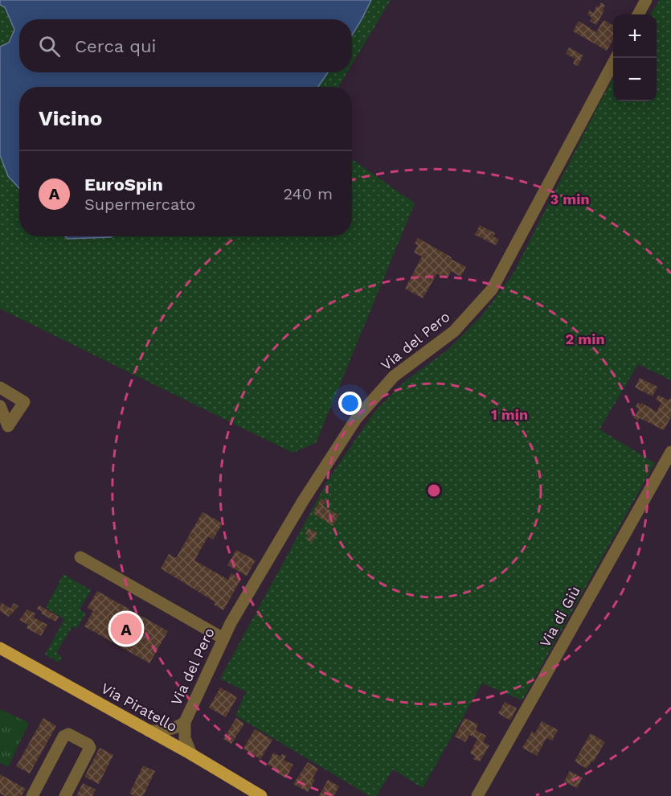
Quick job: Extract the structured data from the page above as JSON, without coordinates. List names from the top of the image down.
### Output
{
  "streets": {
    "main road": ["Via Piratello"],
    "street": ["Via del Pero", "Via di Giù"]
  },
  "crossings": [
    ["Via del Pero", "Via Piratello"]
  ],
  "page": {
    "map_buttons": ["+", "−"],
    "search": "Cerca qui",
    "heading": "Vicino",
    "list": [
      {
        "mark": "A",
        "name": "EuroSpin",
        "note": "Supermercato",
        "value": "240 m"
      }
    ],
    "pins": "A"
  },
  "rings": ["3 min", "2 min", "1 min"]
}
